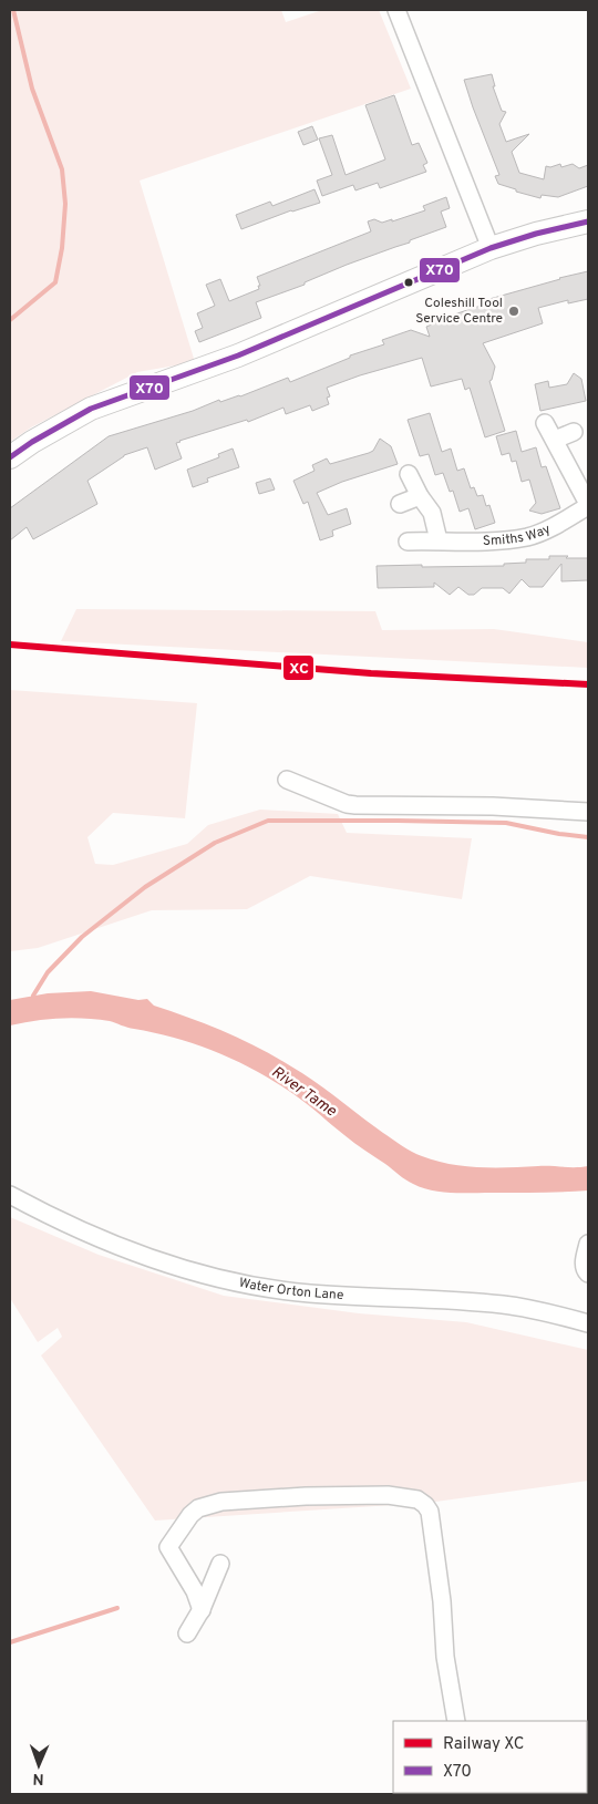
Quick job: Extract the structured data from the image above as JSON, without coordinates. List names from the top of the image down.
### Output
{
  "streets": {
    "street": ["Smiths Way", "Water Orton Lane"]
  },
  "water": ["River Tame"],
  "places": ["Coleshill Tool Service Centre"],
  "lines": ["transit line X70", "rail line XC"],
  "legend": ["Railway XC", "X70"],
  "north": "bottom"
}
